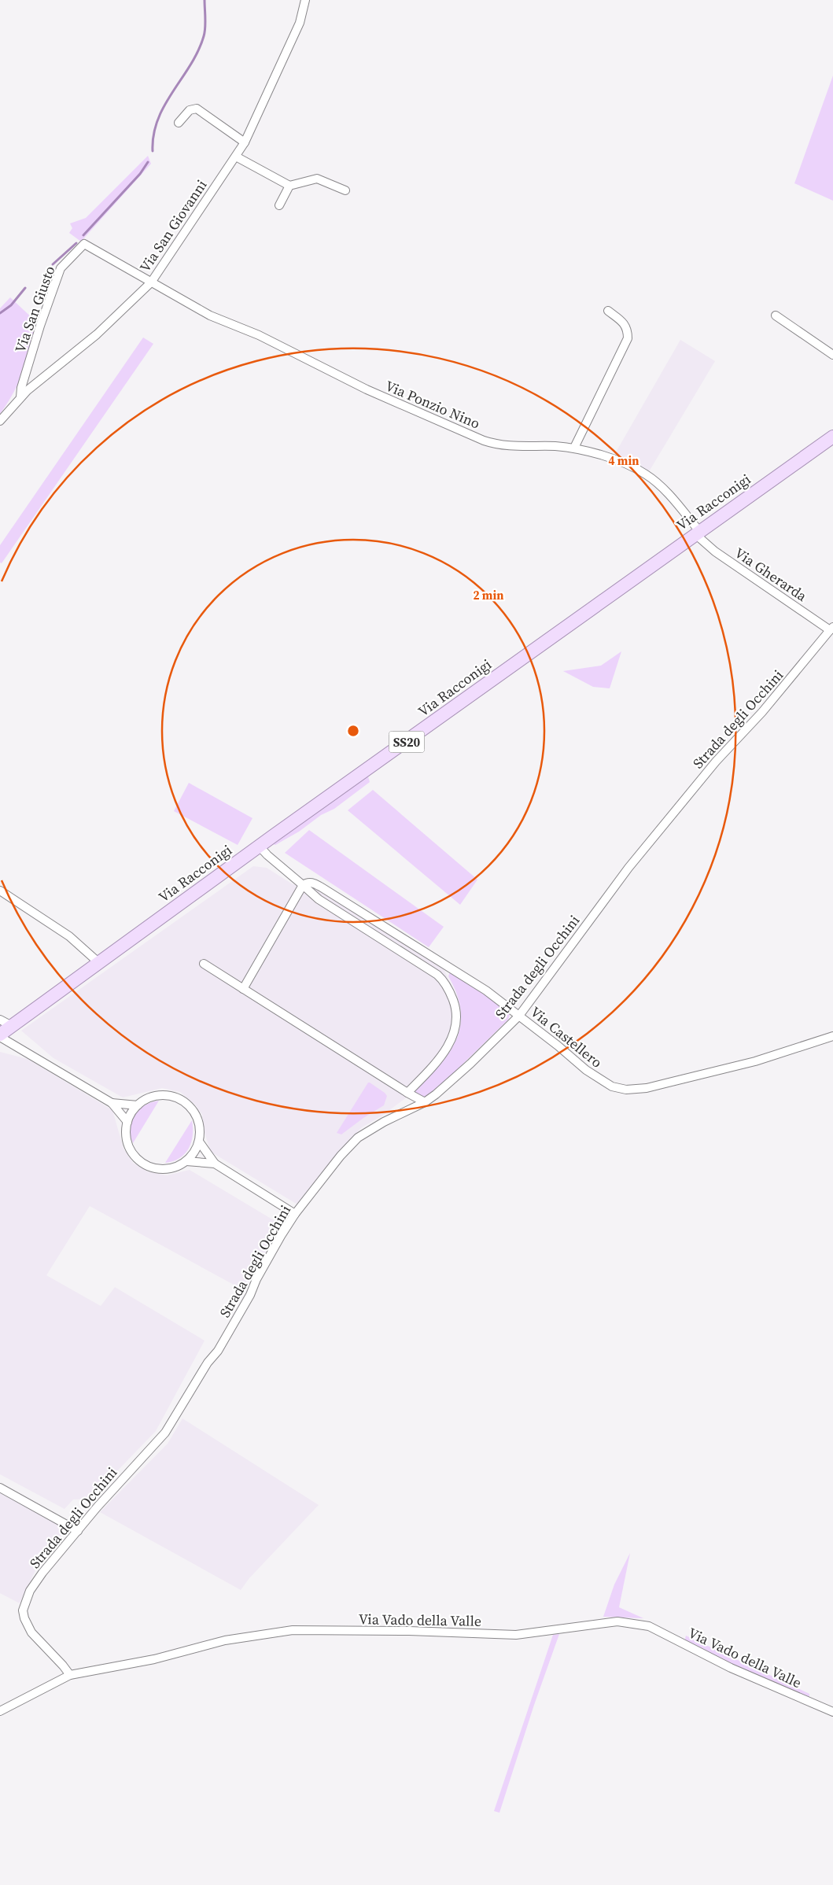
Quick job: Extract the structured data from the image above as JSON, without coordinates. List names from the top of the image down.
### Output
{
  "streets": {
    "main road": ["Via Racconigi", "SS20"],
    "street": [
      "Via San Giovanni",
      "Via San Giusto",
      "Via Ponzio Nino",
      "Via Gherarda",
      "Strada degli Occhini",
      "Via Castellero",
      "Via Vado della Valle"
    ]
  },
  "crossings": [
    ["Via San Giovanni", "Via San Giusto"],
    ["Via San Giovanni", "Via Ponzio Nino"],
    ["Via San Giusto", "Via Ponzio Nino"],
    ["Via Ponzio Nino", "Via Racconigi"],
    ["Via Ponzio Nino", "Via Gherarda"],
    ["Via Racconigi", "Via Gherarda"],
    ["Via Gherarda", "Strada degli Occhini"],
    ["Strada degli Occhini", "Via Castellero"],
    ["Strada degli Occhini", "Via Vado della Valle"]
  ],
  "rings": ["4 min", "2 min"]
}
